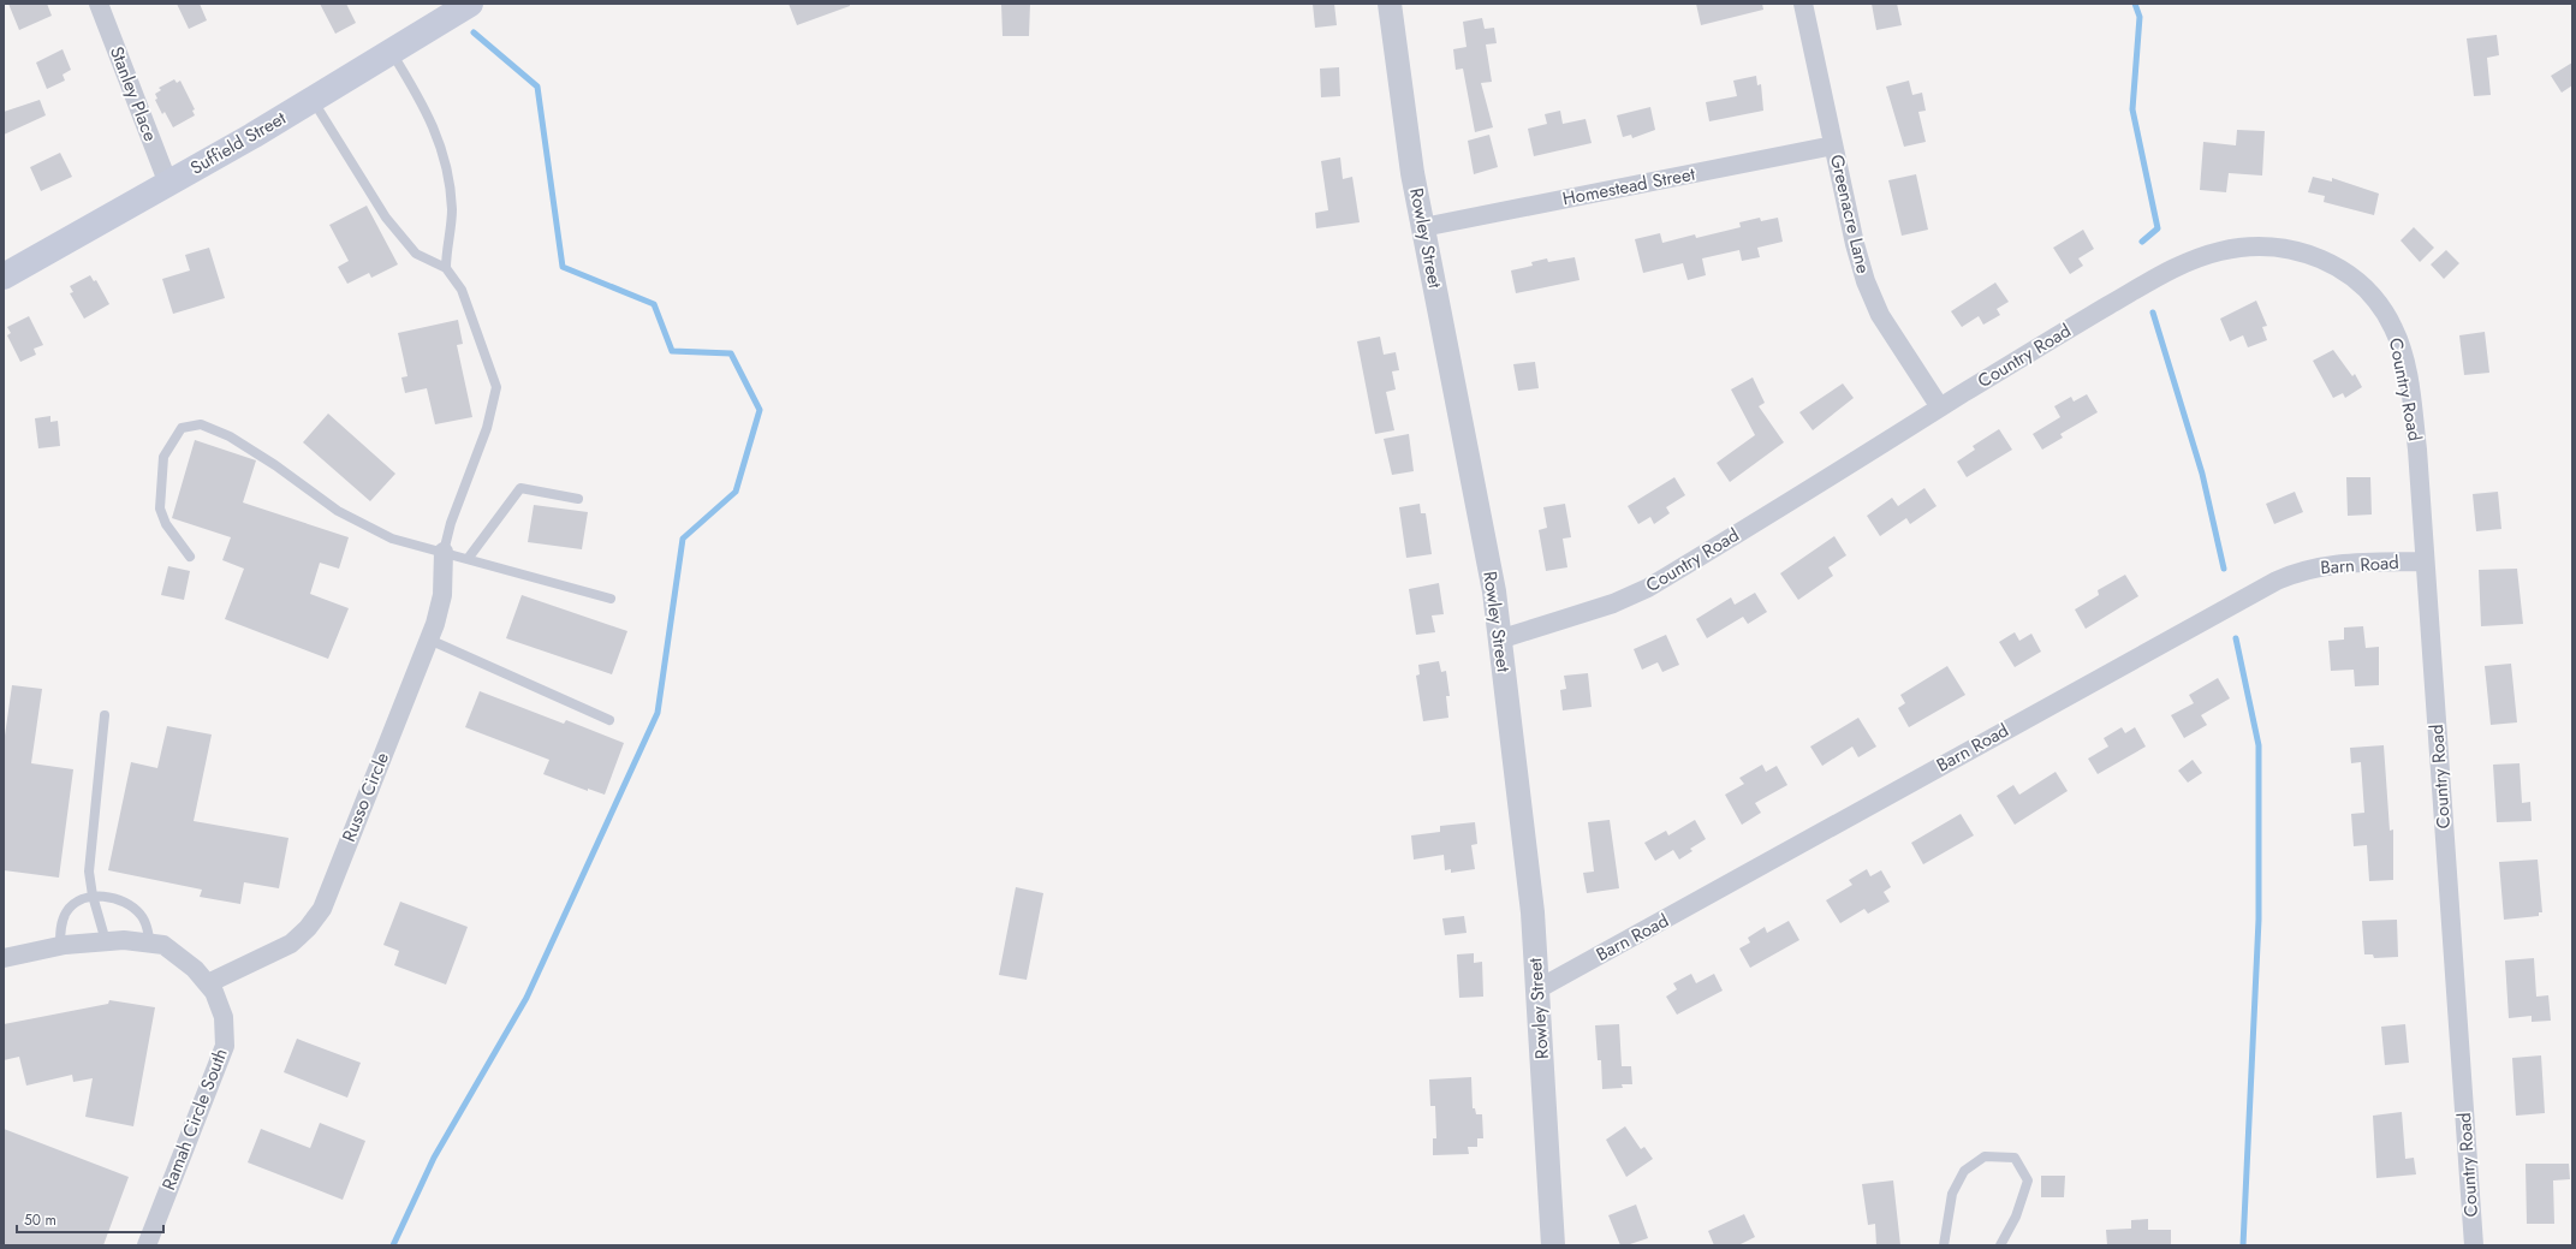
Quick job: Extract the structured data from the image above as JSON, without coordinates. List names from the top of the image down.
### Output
{
  "streets": {
    "main road": ["Suffield Street"],
    "street": [
      "Stanley Place",
      "Homestead Street",
      "Greenacre Lane",
      "Rowley Street",
      "Country Road",
      "Barn Road",
      "Russo Circle",
      "Ramah Circle South"
    ]
  },
  "crossings": [
    ["Stanley Place", "Suffield Street"],
    ["Homestead Street", "Greenacre Lane"],
    ["Homestead Street", "Rowley Street"],
    ["Greenacre Lane", "Country Road"],
    ["Rowley Street", "Country Road"],
    ["Rowley Street", "Barn Road"],
    ["Country Road", "Barn Road"],
    ["Russo Circle", "Ramah Circle South"]
  ],
  "scale_bar": "50 m"
}
